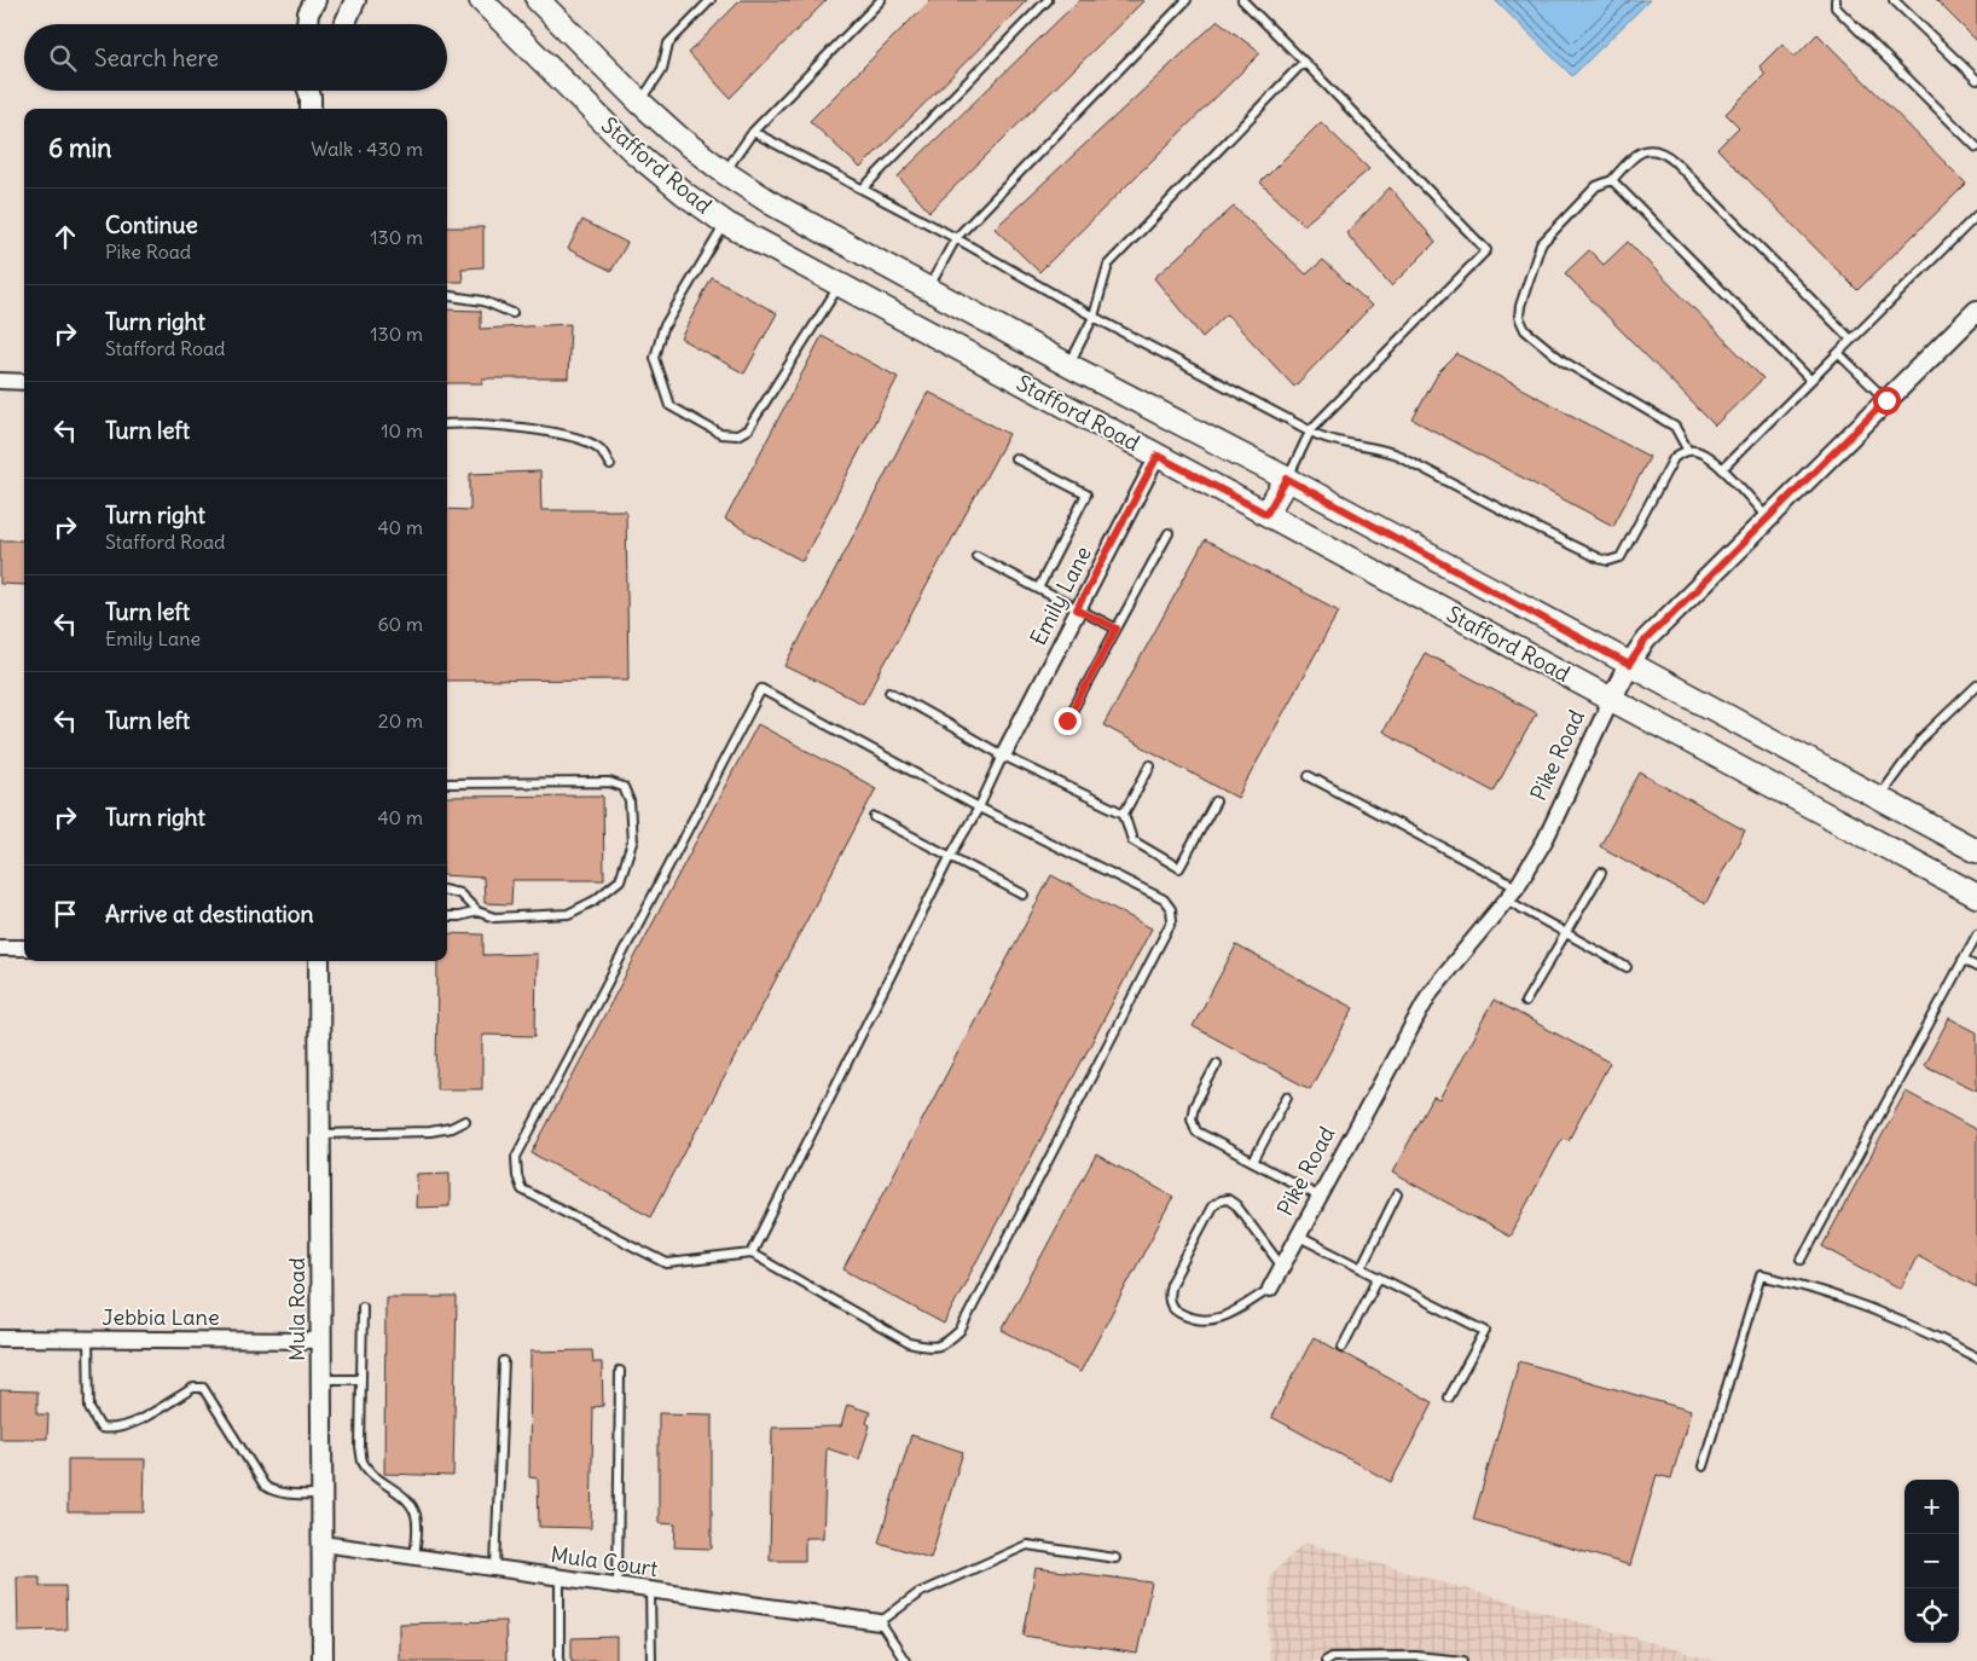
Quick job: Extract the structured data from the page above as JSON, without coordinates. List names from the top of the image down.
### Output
{
  "streets": {
    "main road": ["Stafford Road"],
    "street": [
      "Emily Lane",
      "Pike Road",
      "Mula Road",
      "Jebbia Lane",
      "Mula Court"
    ]
  },
  "crossings": [
    ["Stafford Road", "Emily Lane"],
    ["Stafford Road", "Pike Road"],
    ["Mula Road", "Jebbia Lane"],
    ["Mula Road", "Mula Court"]
  ],
  "page": {
    "search": "Search here",
    "heading": ["6 min", "Walk · 430 m"],
    "list": [
      ["Continue", "Pike Road", "130 m"],
      ["Turn right", "Stafford Road", "130 m"],
      ["Turn left", "10 m"],
      ["Turn right", "Stafford Road", "40 m"],
      ["Turn left", "Emily Lane", "60 m"],
      ["Turn left", "20 m"],
      ["Turn right", "40 m"],
      "Arrive at destination"
    ],
    "map_buttons": ["+", "−"]
  }
}
